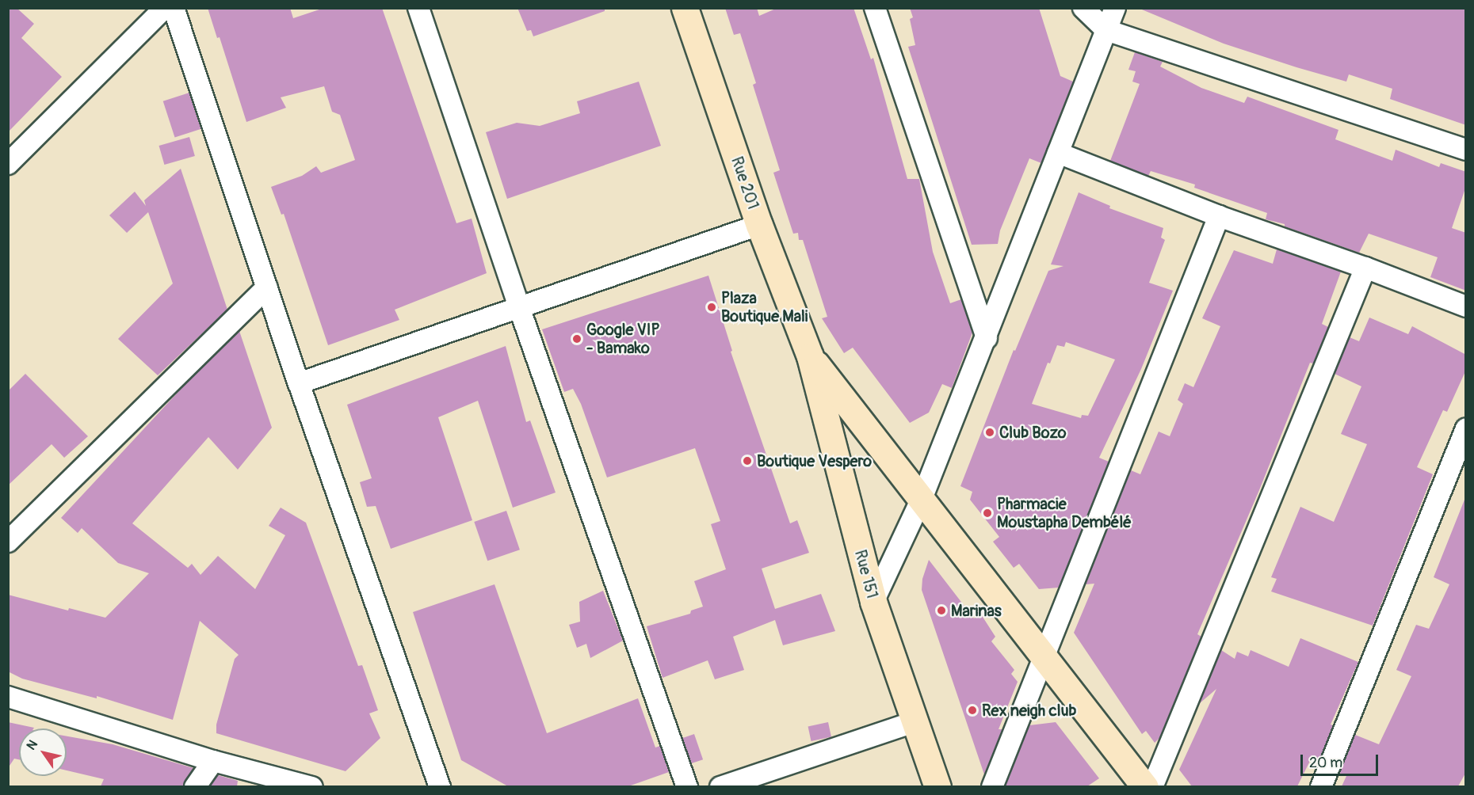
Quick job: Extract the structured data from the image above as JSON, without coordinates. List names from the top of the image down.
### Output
{
  "streets": {
    "main road": ["Rue 201", "Rue 151"]
  },
  "crossings": [
    ["Rue 201", "Rue 151"]
  ],
  "places": [
    "Plaza Boutique Mali",
    "Google VIP - Bamako",
    "Club Bozo",
    "Boutique Vespero",
    "Pharmacie Moustapha Dembélé",
    "Marinas",
    "Rex neigh club"
  ],
  "scale_bar": "20 m",
  "north": "top left"
}
